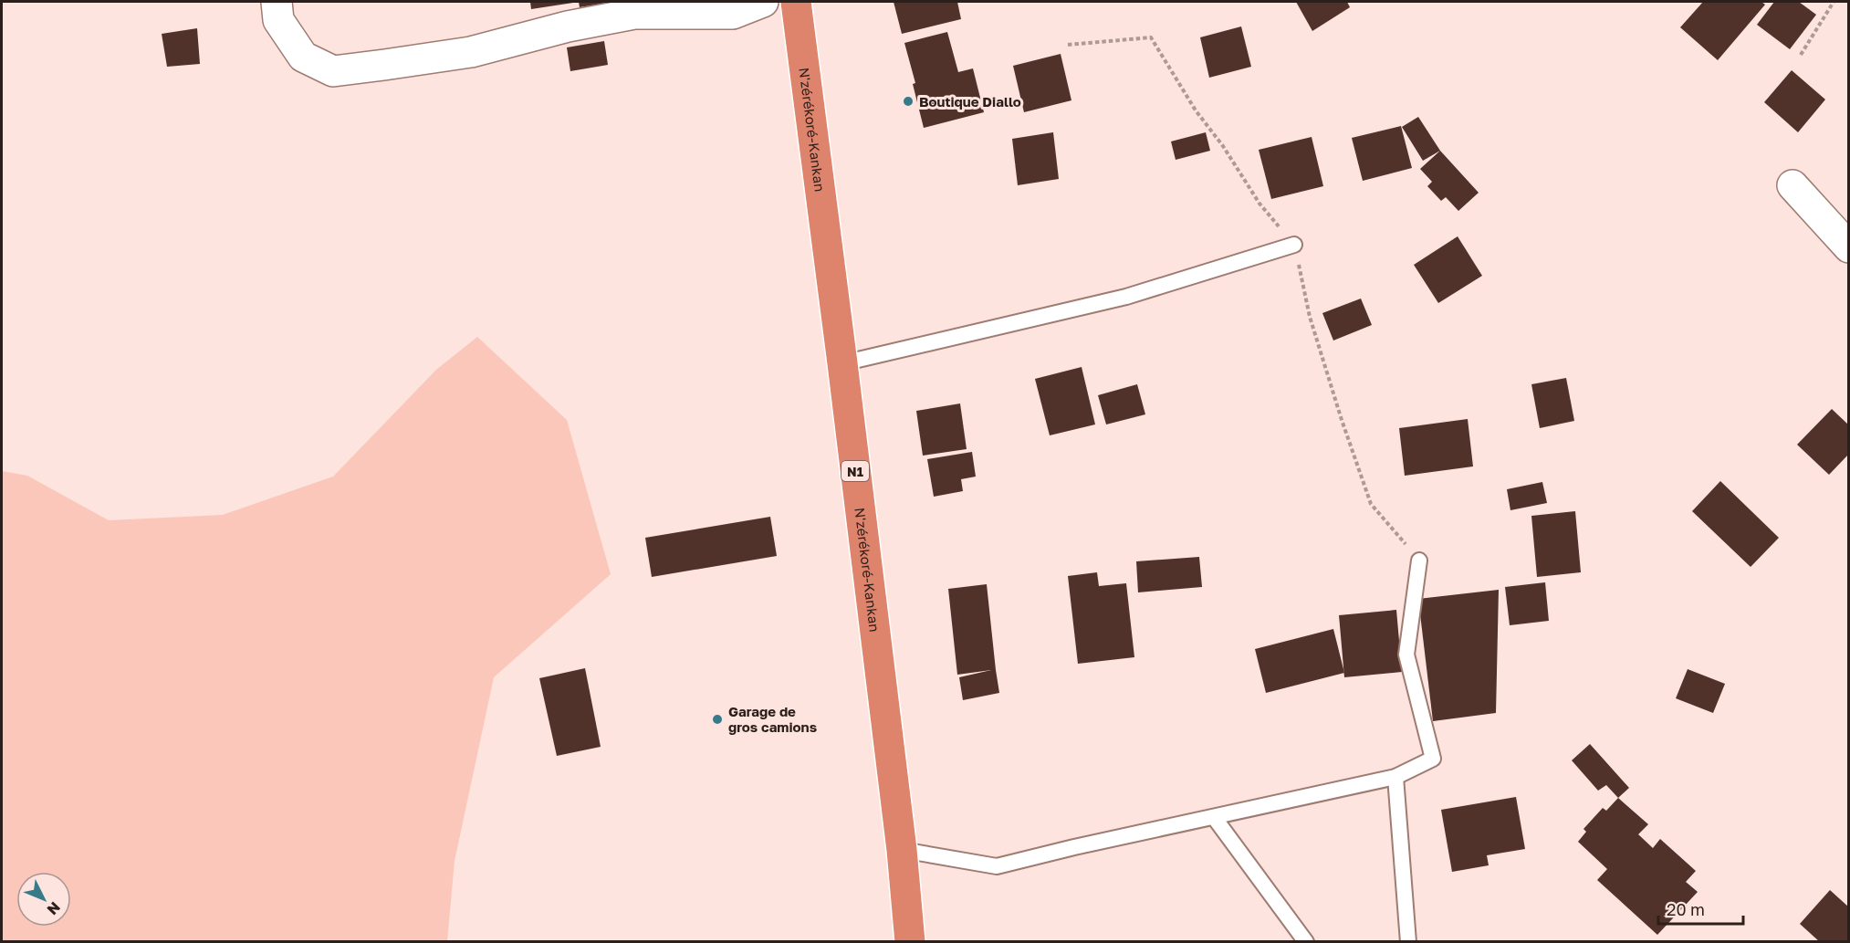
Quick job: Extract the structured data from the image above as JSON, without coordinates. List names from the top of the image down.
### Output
{
  "streets": {
    "highway": ["N'zérékoré-Kankan", "N1"]
  },
  "places": ["Boutique Diallo", "Garage de gros camions"],
  "scale_bar": "20 m",
  "north": "bottom right"
}
